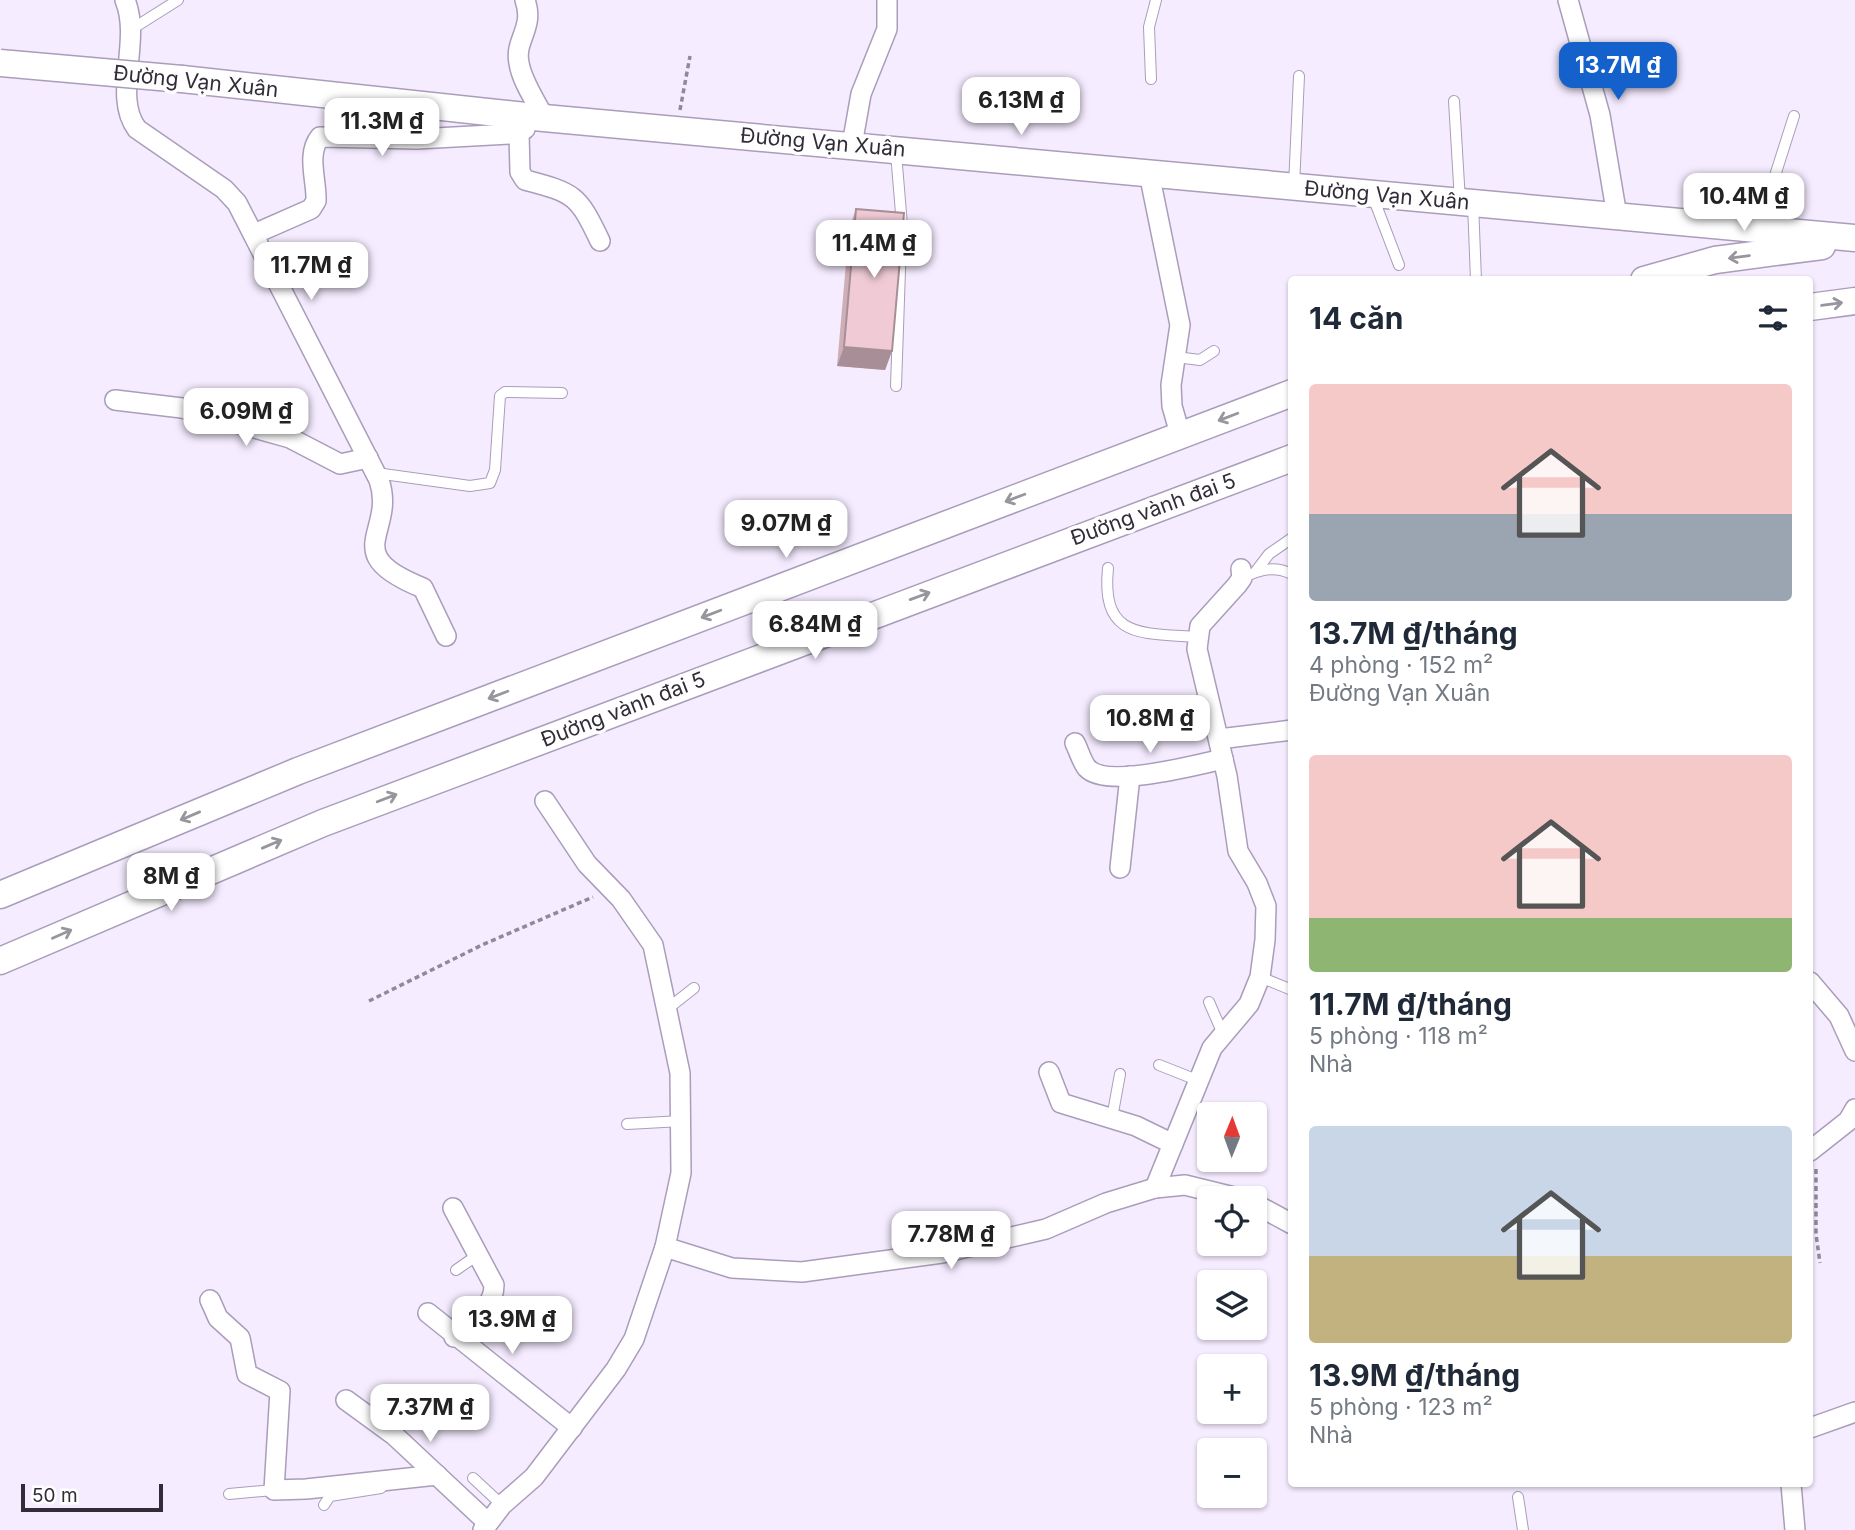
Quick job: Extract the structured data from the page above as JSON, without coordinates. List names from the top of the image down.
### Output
{
  "streets": {
    "main road": ["Đường Vạn Xuân", "Đường vành đai 5"]
  },
  "scale_bar": "50 m",
  "north": "top",
  "page": {
    "price": [
      "13.7M ₫",
      "6.13M ₫",
      "11.3M ₫",
      "10.4M ₫",
      "11.4M ₫",
      "11.7M ₫",
      "6.09M ₫",
      "9.07M ₫",
      "6.84M ₫",
      "10.8M ₫",
      "8M ₫",
      "7.78M ₫",
      "13.9M ₫",
      "7.37M ₫"
    ],
    "heading": "14 căn",
    "list": [
      {
        "name": "13.7M ₫/tháng",
        "note": "4 phòng · 152 m² · Đường Vạn Xuân"
      },
      {
        "name": "11.7M ₫/tháng",
        "note": "5 phòng · 118 m² · Nhà"
      },
      {
        "name": "13.9M ₫/tháng",
        "note": "5 phòng · 123 m² · Nhà"
      }
    ],
    "map_buttons": ["+", "−"],
    "scale": "50 m"
  }
}
